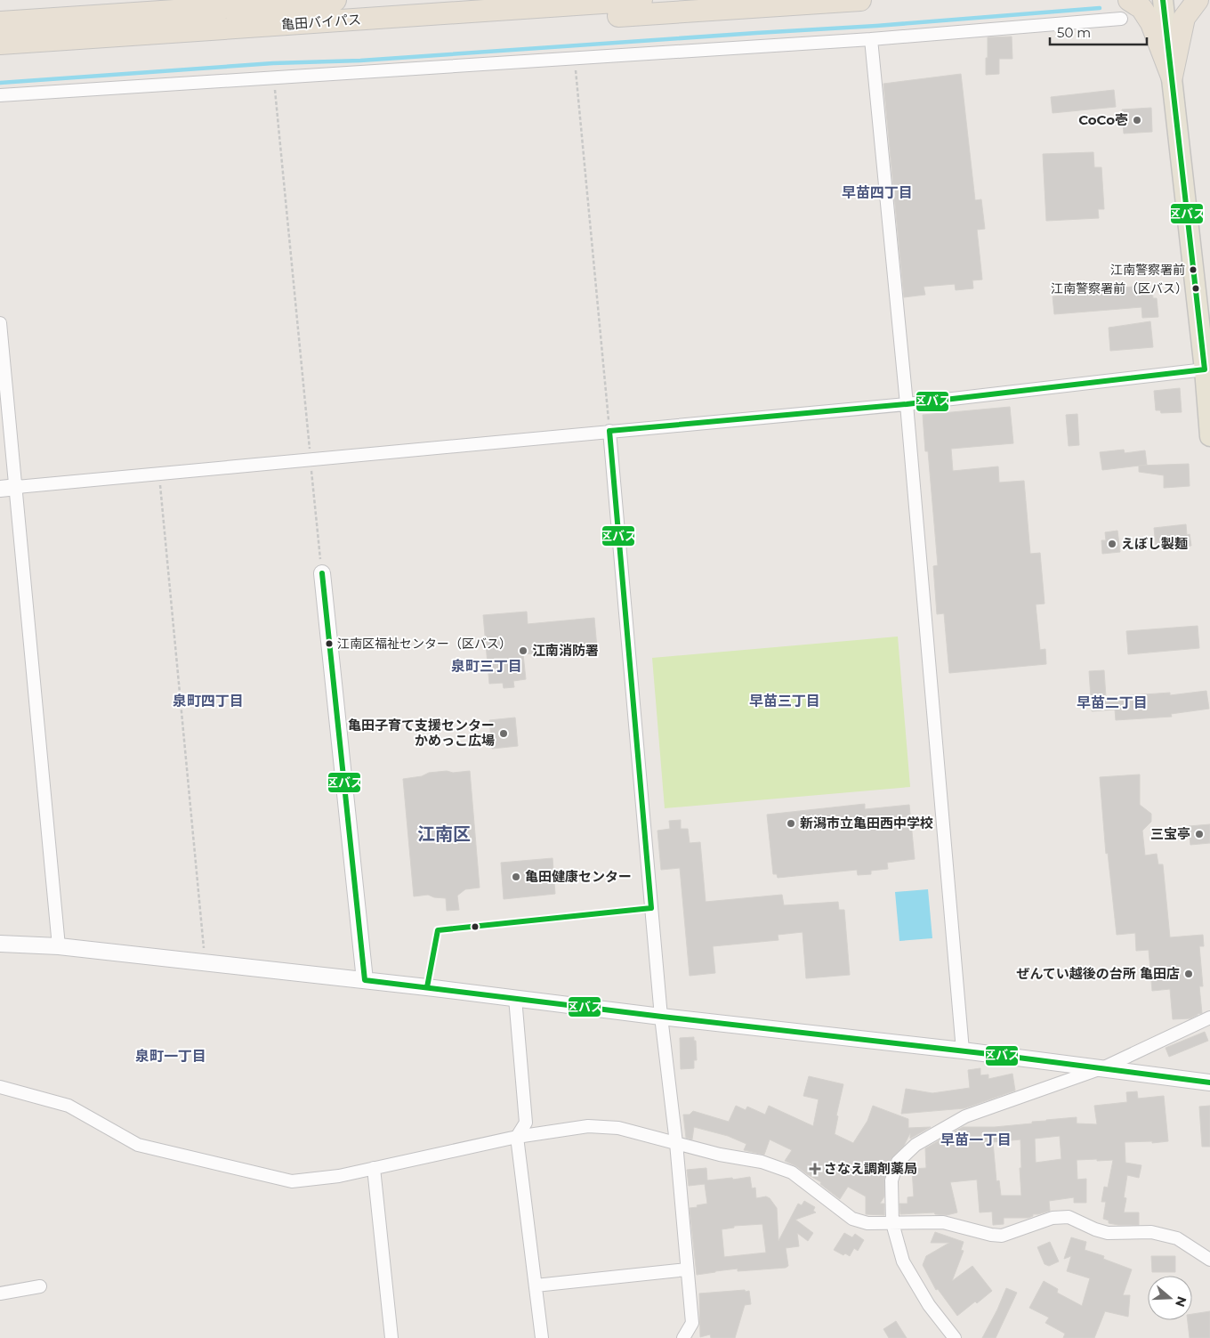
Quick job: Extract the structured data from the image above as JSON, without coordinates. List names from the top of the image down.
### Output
{
  "streets": {
    "highway": ["亀田バイパス"]
  },
  "districts": [
    "早苗四丁目",
    "泉町三丁目",
    "泉町四丁目",
    "早苗三丁目",
    "早苗二丁目",
    "江南区",
    "泉町一丁目",
    "早苗一丁目"
  ],
  "places": {
    "other": [
      "CoCo壱",
      "江南警察署前",
      "江南警察署前（区バス）",
      "えぼし製麺",
      "江南区福祉センター（区バス）",
      "江南消防署",
      "亀田子育て支援センター かめっこ広場",
      "新潟市立亀田西中学校",
      "三宝亭",
      "亀田健康センター",
      "ぜんてい越後の台所 亀田店"
    ],
    "health": ["さなえ調剤薬局"]
  },
  "lines": ["transit line 区バス"],
  "scale_bar": "50 m",
  "north": "right"
}
